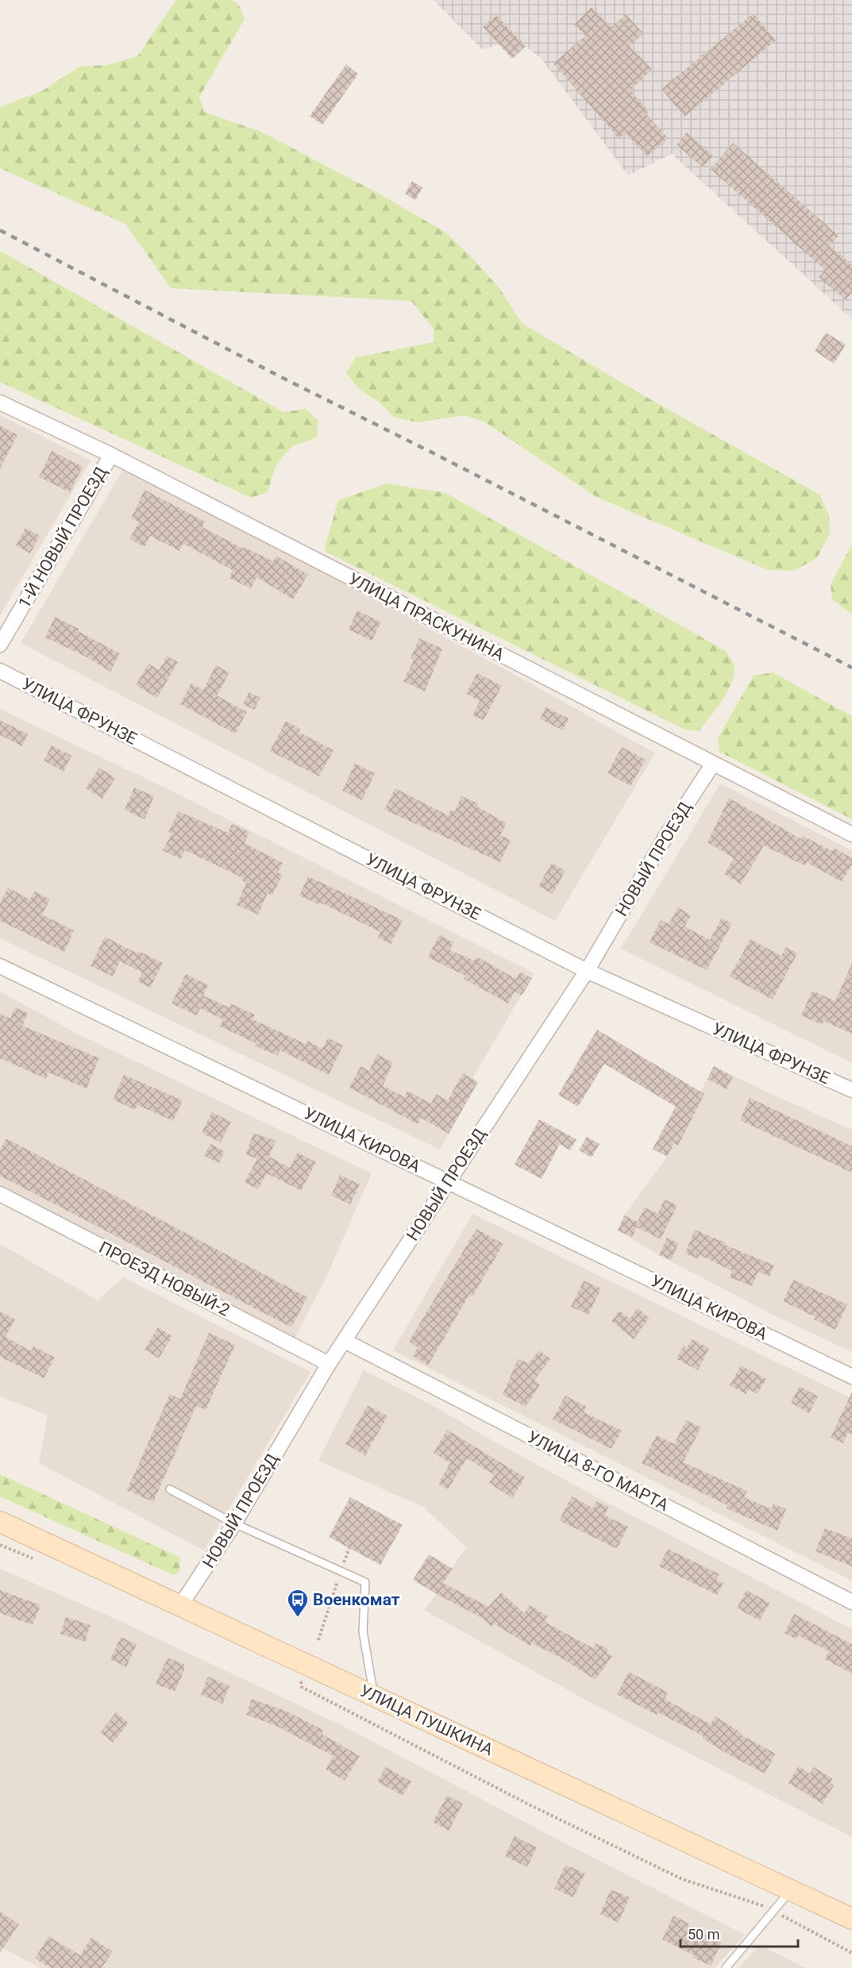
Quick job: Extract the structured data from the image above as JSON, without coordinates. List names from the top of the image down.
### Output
{
  "streets": {
    "main road": ["УЛИЦА ПУШКИНА"],
    "street": [
      "1-Й НОВЫЙ ПРОЕЗД",
      "УЛИЦА ПРАСКУНИНА",
      "УЛИЦА ФРУНЗЕ",
      "НОВЫЙ ПРОЕЗД",
      "УЛИЦА КИРОВА",
      "ПРОЕЗД НОВЫЙ-2",
      "УЛИЦА 8-ГО МАРТА"
    ]
  },
  "crossings": [
    ["1-Й НОВЫЙ ПРОЕЗД", "УЛИЦА ПРАСКУНИНА"],
    ["УЛИЦА ПРАСКУНИНА", "НОВЫЙ ПРОЕЗД"],
    ["УЛИЦА ФРУНЗЕ", "НОВЫЙ ПРОЕЗД"],
    ["НОВЫЙ ПРОЕЗД", "УЛИЦА КИРОВА"],
    ["НОВЫЙ ПРОЕЗД", "ПРОЕЗД НОВЫЙ-2"],
    ["НОВЫЙ ПРОЕЗД", "УЛИЦА 8-ГО МАРТА"],
    ["НОВЫЙ ПРОЕЗД", "УЛИЦА ПУШКИНА"]
  ],
  "places": {
    "bus stop": ["Военкомат"]
  },
  "scale_bar": "50 m"
}
